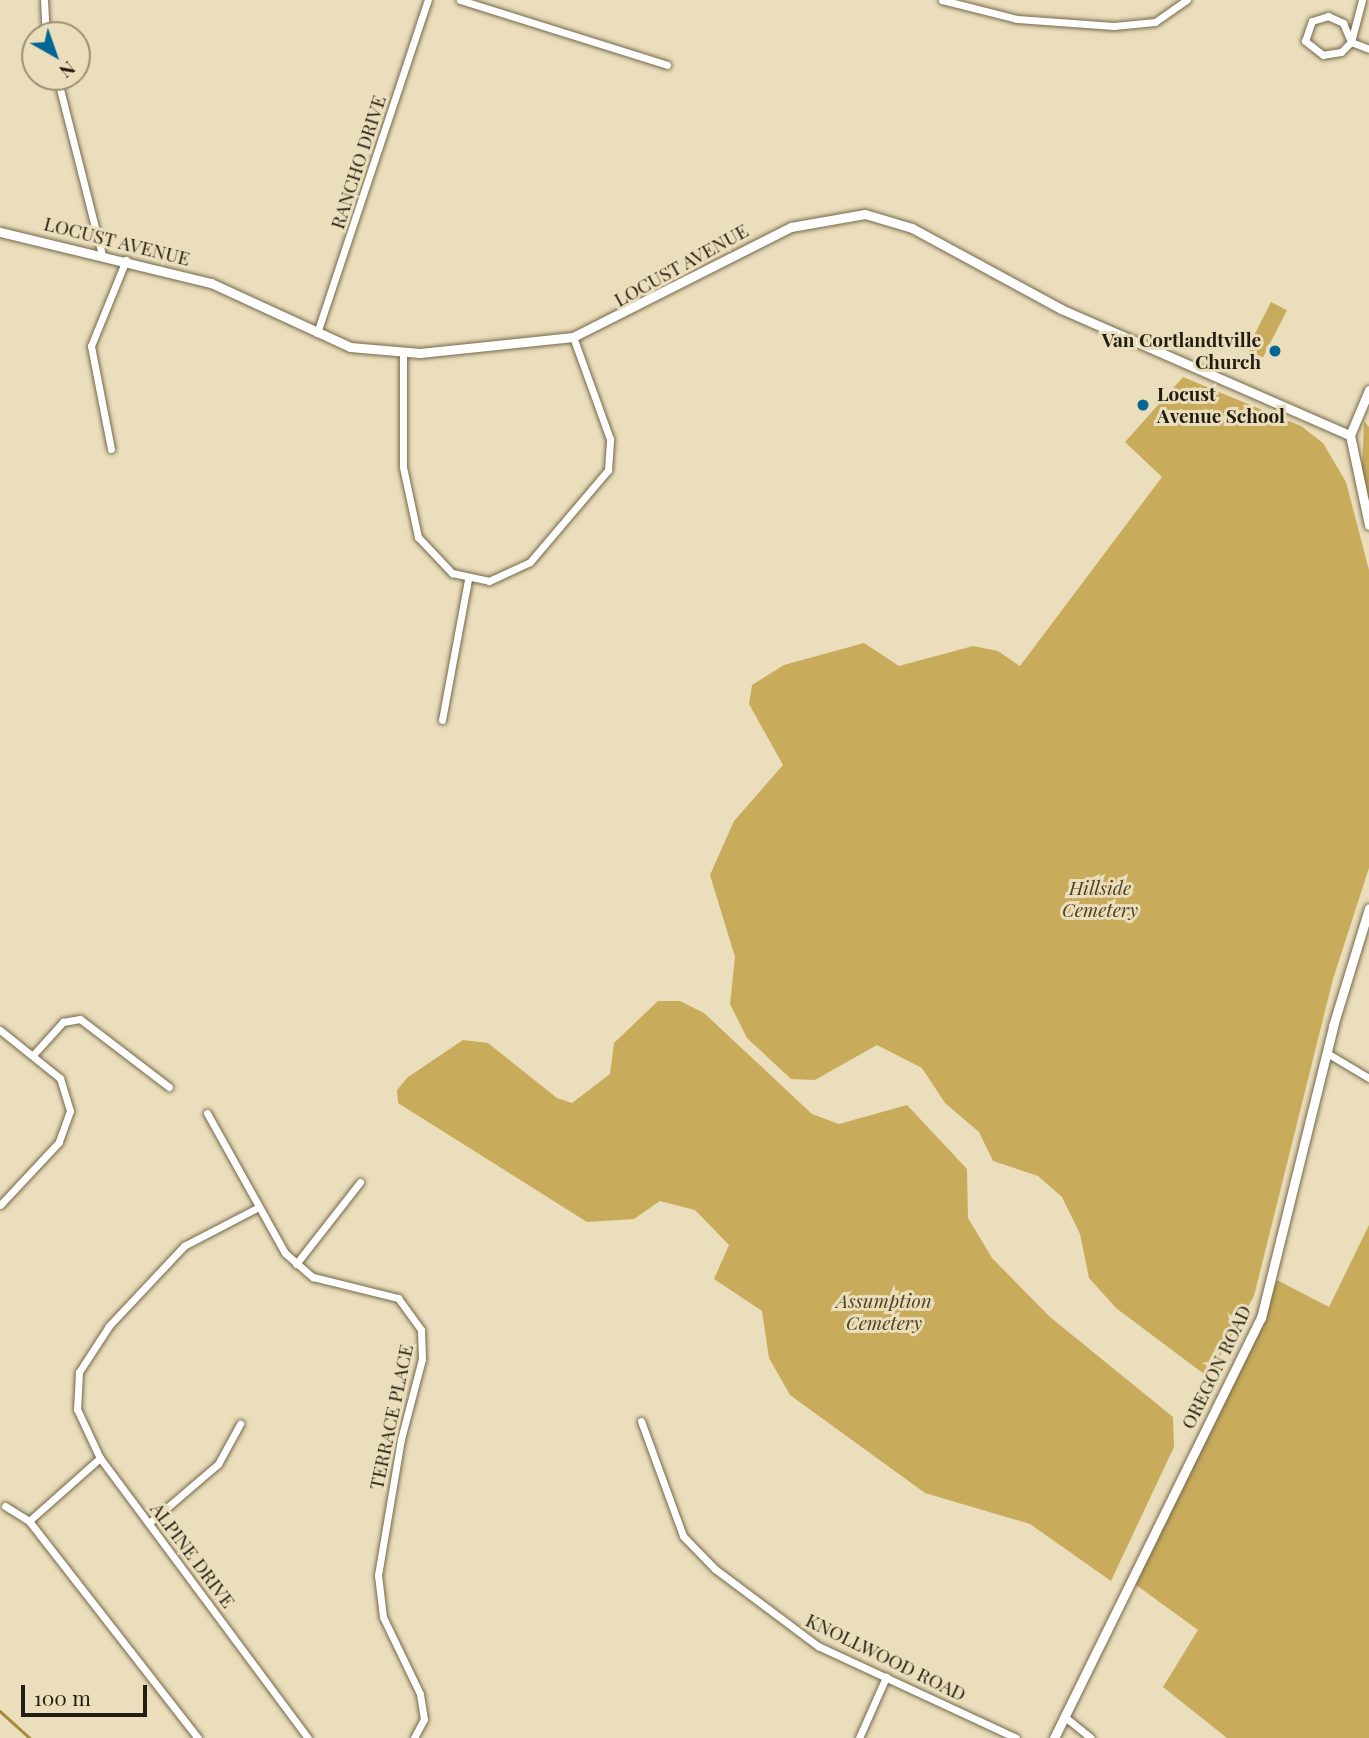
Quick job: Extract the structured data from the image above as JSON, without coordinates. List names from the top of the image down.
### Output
{
  "streets": {
    "street": [
      "RANCHO DRIVE",
      "LOCUST AVENUE",
      "OREGON ROAD",
      "TERRACE PLACE",
      "ALPINE DRIVE",
      "KNOLLWOOD ROAD"
    ]
  },
  "crossings": [
    ["RANCHO DRIVE", "LOCUST AVENUE"],
    ["TERRACE PLACE", "ALPINE DRIVE"]
  ],
  "parks": ["Hillside Cemetery", "Assumption Cemetery"],
  "places": ["Van Cortlandtville Church", "Locust Avenue School"],
  "scale_bar": "100 m",
  "north": "bottom right"
}
